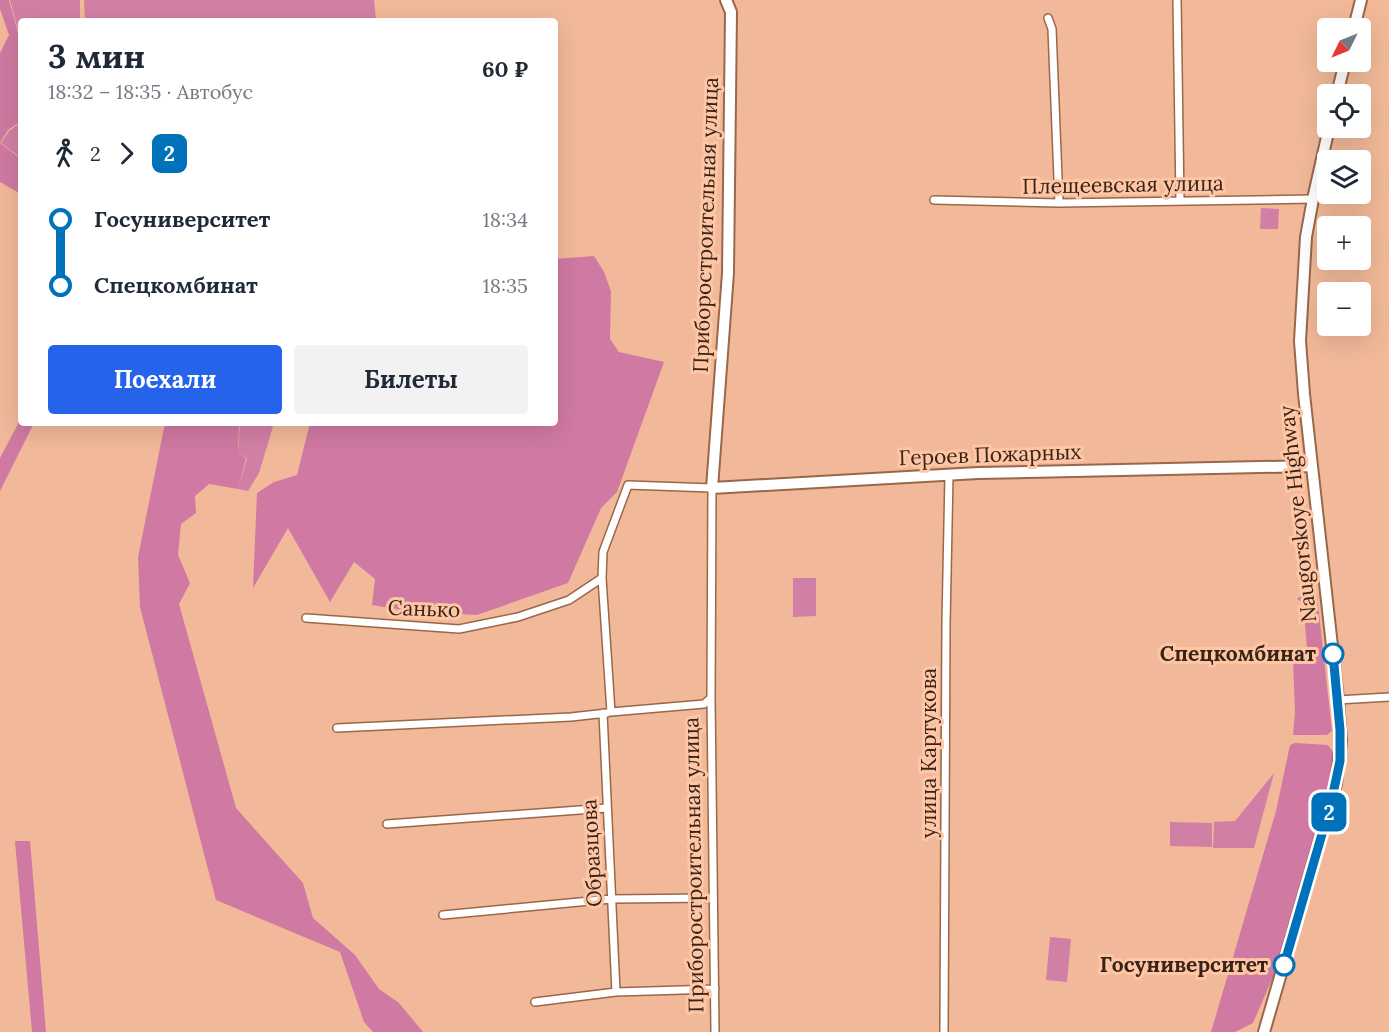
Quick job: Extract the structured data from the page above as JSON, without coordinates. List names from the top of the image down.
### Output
{
  "streets": {
    "main road": ["Приборостроительная улица", "Героев Пожарных", "Naugorskoye Highway"],
    "street": [
      "Плещеевская улица",
      "Санько",
      "улица Картукова",
      "Образцова"
    ]
  },
  "crossings": [
    ["Плещеевская улица", "Naugorskoye Highway"],
    ["Приборостроительная улица", "Героев Пожарных"],
    ["Приборостроительная улица", "Образцова"],
    ["Героев Пожарных", "Naugorskoye Highway"],
    ["Героев Пожарных", "улица Картукова"]
  ],
  "places": ["Спецкомбинат", "Госуниверситет"],
  "lines": ["bus line 2"],
  "north": "bottom left",
  "page": {
    "on_map": "2",
    "map_buttons": ["+", "−"],
    "heading": ["3 мин", "18:32 – 18:35 · Автобус", "60 ₽"],
    "legs": ["2", "2"],
    "list": [
      {
        "name": "Госуниверситет",
        "value": "18:34"
      },
      {
        "name": "Спецкомбинат",
        "value": "18:35"
      }
    ],
    "buttons": ["Поехали", "Билеты"]
  }
}
